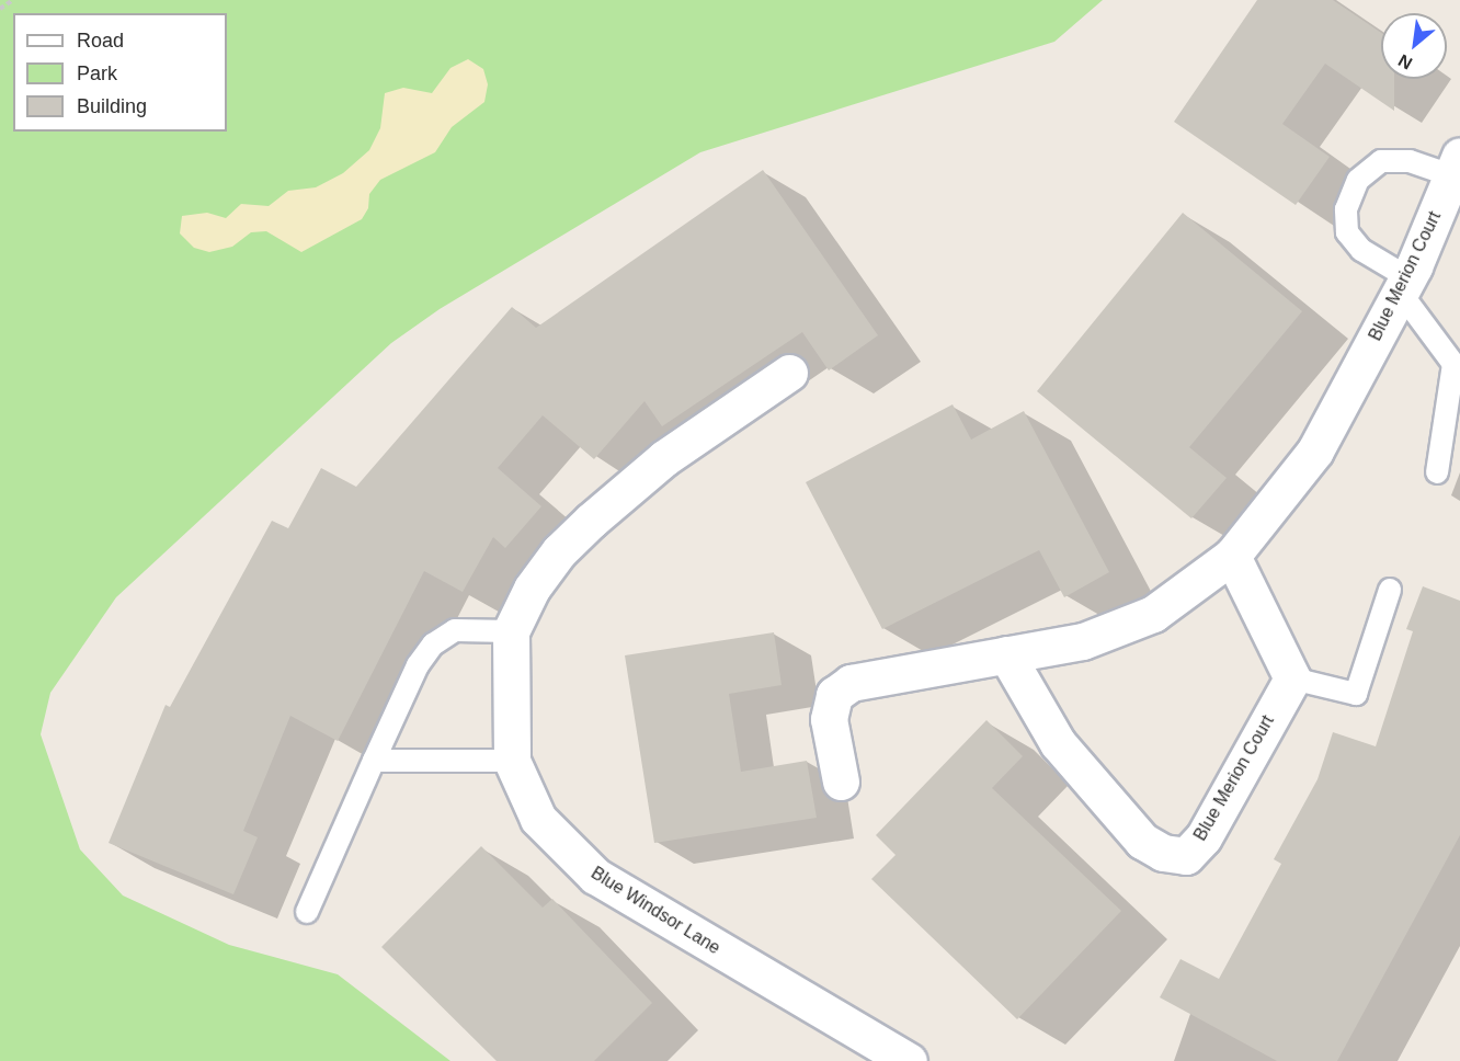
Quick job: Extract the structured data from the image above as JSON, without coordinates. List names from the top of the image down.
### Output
{
  "streets": {
    "street": ["Blue Merion Court", "Blue Windsor Lane"]
  },
  "legend": ["Road", "Park", "Building"],
  "north": "bottom left"
}
